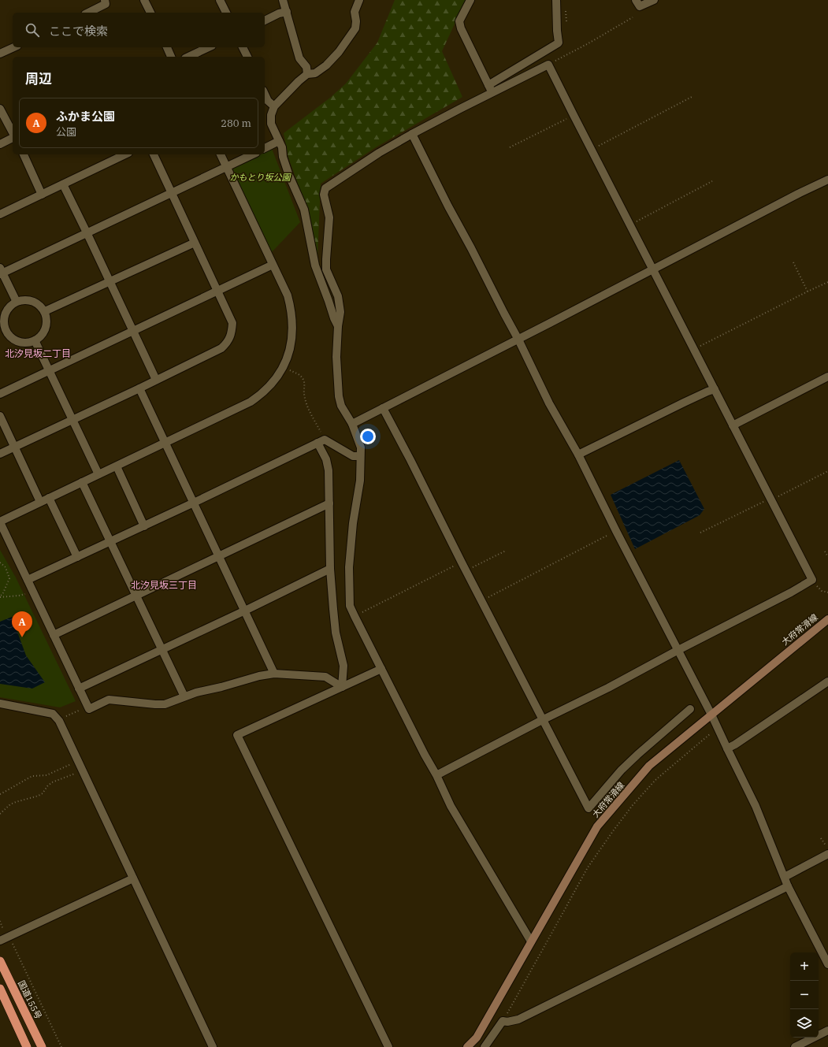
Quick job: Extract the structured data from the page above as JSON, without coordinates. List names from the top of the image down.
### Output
{
  "streets": {
    "highway": ["国道155号"],
    "main road": ["大府常滑線"]
  },
  "districts": ["北汐見坂二丁目", "北汐見坂三丁目"],
  "parks": ["かもとり坂公園"],
  "page": {
    "search": "ここで検索",
    "heading": "周辺",
    "list": [
      {
        "mark": "A",
        "name": "ふかま公園",
        "note": "公園",
        "value": "280 m"
      }
    ],
    "pins": "A",
    "map_buttons": ["+", "−"]
  }
}
